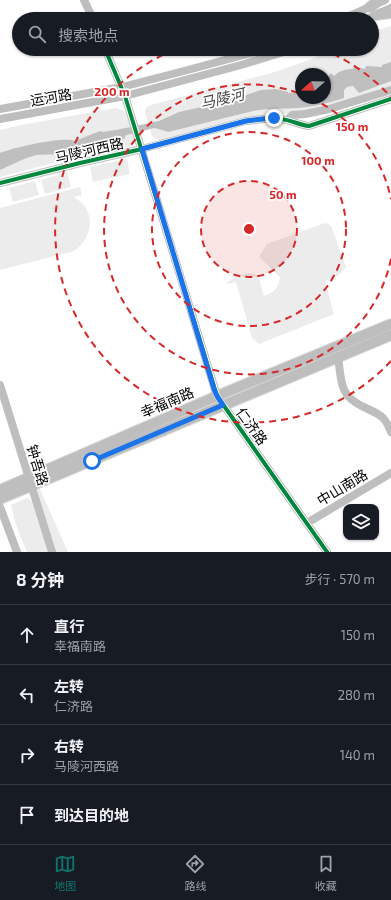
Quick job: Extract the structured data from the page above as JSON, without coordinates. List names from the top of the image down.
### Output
{
  "streets": {
    "main road": ["幸福南路"],
    "street": [
      "运河路",
      "马陵河西路",
      "仁济路",
      "钟吾路",
      "中山南路"
    ]
  },
  "crossings": [
    ["运河路", "仁济路"],
    ["马陵河西路", "仁济路"],
    ["幸福南路", "仁济路"],
    ["幸福南路", "钟吾路"],
    ["仁济路", "中山南路"]
  ],
  "water": ["马陵河"],
  "north": "left",
  "page": {
    "search": "搜索地点",
    "heading": ["8 分钟", "步行 · 570 m"],
    "list": [
      ["直行", "幸福南路", "150 m"],
      ["左转", "仁济路", "280 m"],
      ["右转", "马陵河西路", "140 m"],
      "到达目的地"
    ],
    "nav": ["地图", "路线", "收藏"]
  },
  "rings": [
    "200 m",
    "150 m",
    "100 m",
    "50 m"
  ]
}
